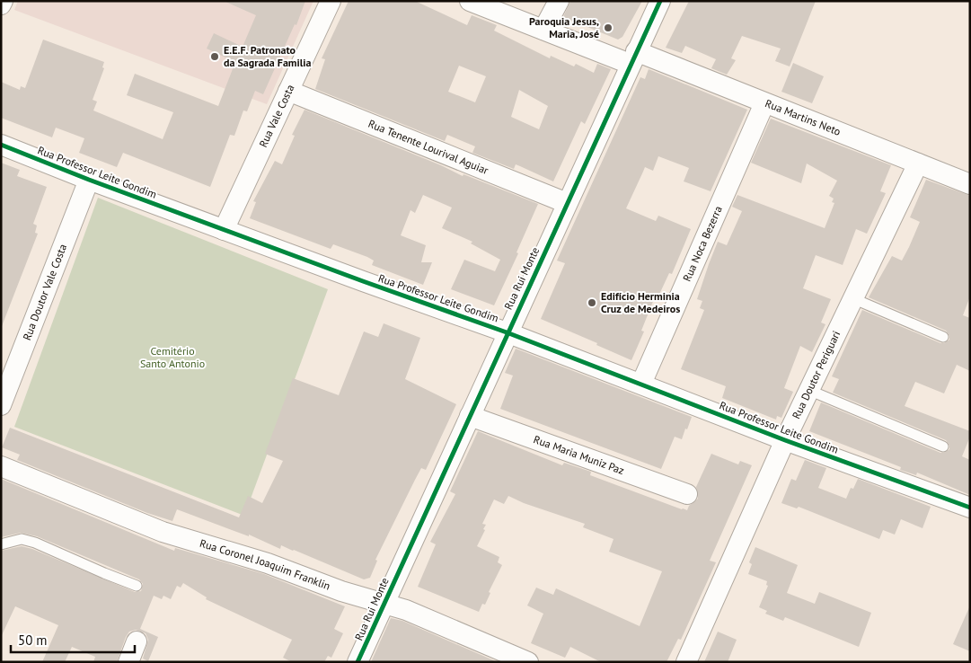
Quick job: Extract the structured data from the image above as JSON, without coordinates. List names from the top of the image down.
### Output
{
  "streets": {
    "street": [
      "Rua Vale Costa",
      "Rua Martins Neto",
      "Rua Tenente Lourival Aguiar",
      "Rua Professor Leite Gondim",
      "Rua Noca Bezerra",
      "Rua Rui Monte",
      "Rua Doutor Vale Costa",
      "Rua Doutor Periguari",
      "Rua Maria Muniz Paz",
      "Rua Coronel Joaquim Franklin"
    ]
  },
  "crossings": [
    ["Rua Vale Costa", "Rua Tenente Lourival Aguiar"],
    ["Rua Vale Costa", "Rua Professor Leite Gondim"],
    ["Rua Martins Neto", "Rua Noca Bezerra"],
    ["Rua Martins Neto", "Rua Rui Monte"],
    ["Rua Martins Neto", "Rua Doutor Periguari"],
    ["Rua Tenente Lourival Aguiar", "Rua Rui Monte"],
    ["Rua Professor Leite Gondim", "Rua Noca Bezerra"],
    ["Rua Professor Leite Gondim", "Rua Rui Monte"],
    ["Rua Professor Leite Gondim", "Rua Doutor Vale Costa"],
    ["Rua Professor Leite Gondim", "Rua Doutor Periguari"],
    ["Rua Rui Monte", "Rua Maria Muniz Paz"],
    ["Rua Rui Monte", "Rua Coronel Joaquim Franklin"]
  ],
  "parks": ["Cemitério Santo Antonio"],
  "places": ["Paroquia Jesus, Maria, José", "E.E.F. Patronato da Sagrada Familia", "Edifício Herminia Cruz de Medeiros"],
  "scale_bar": "50 m"
}
